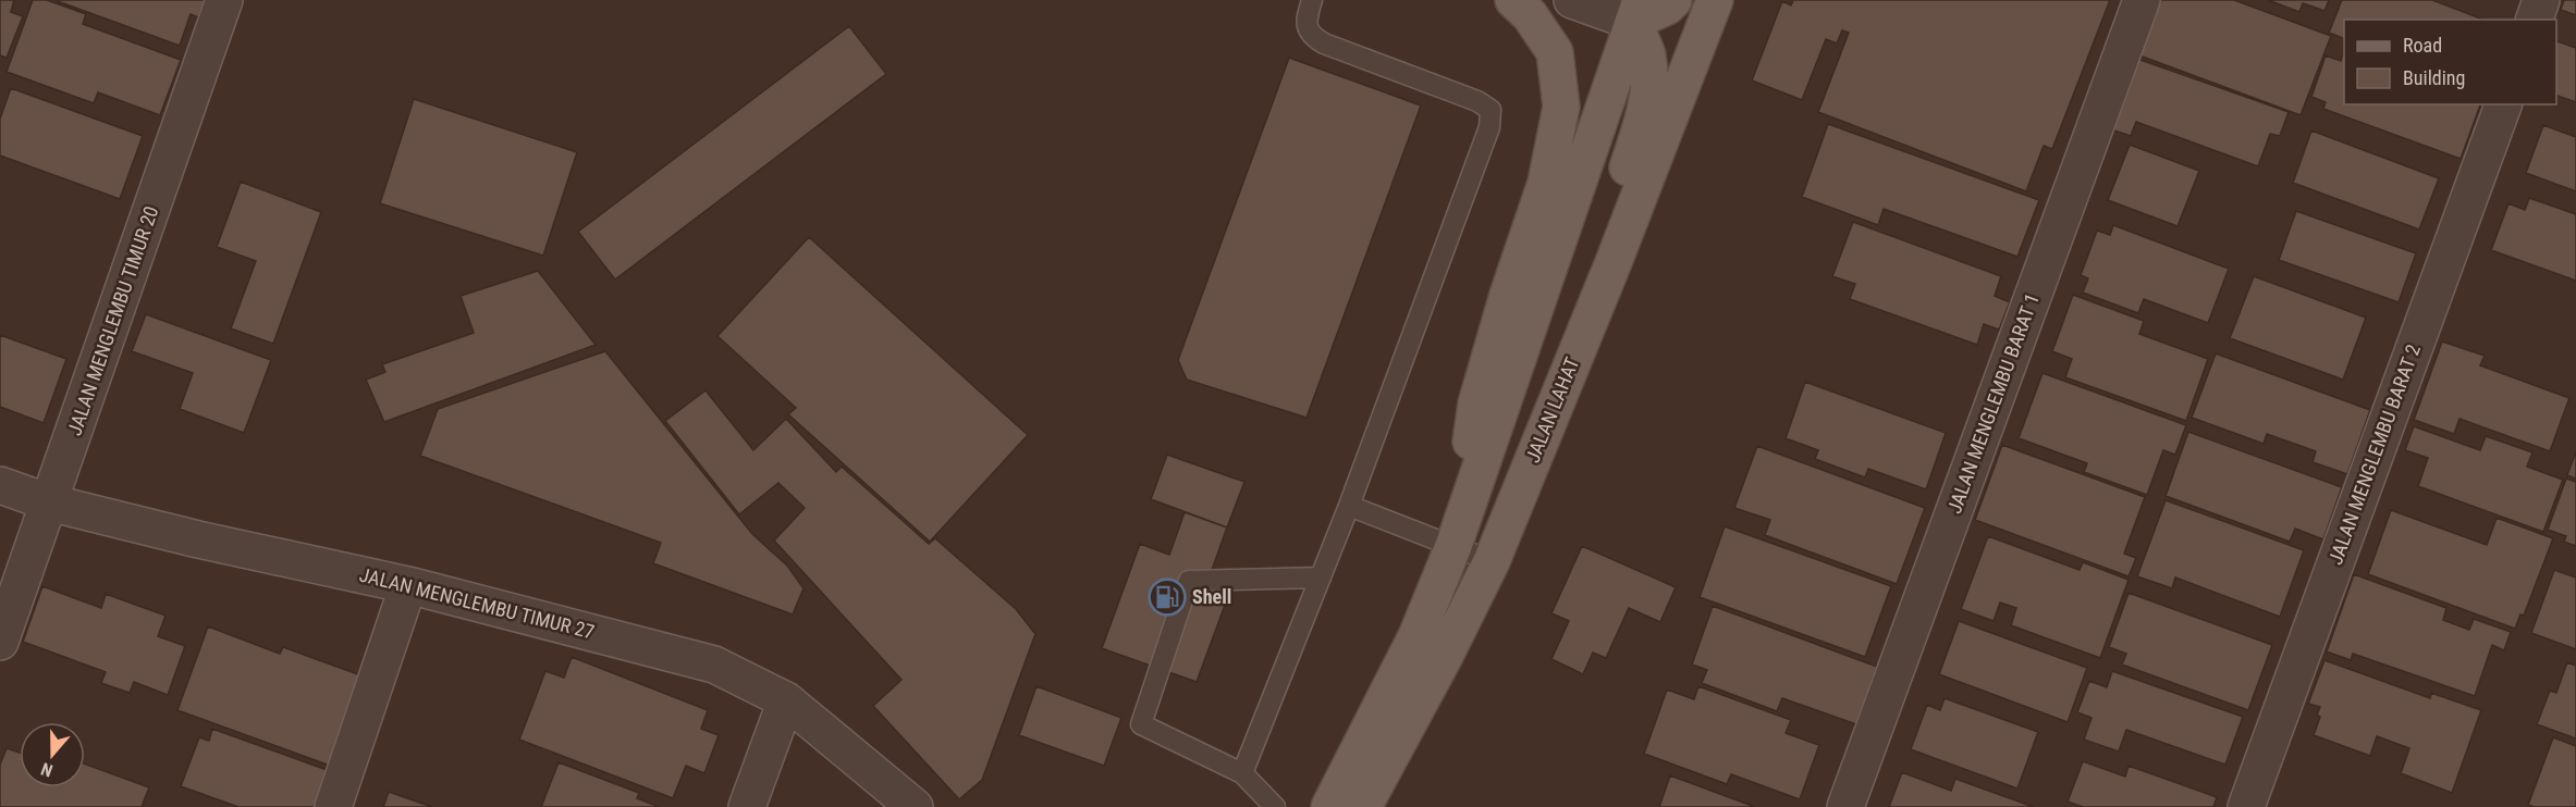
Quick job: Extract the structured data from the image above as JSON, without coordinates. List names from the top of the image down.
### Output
{
  "streets": {
    "main road": ["JALAN LAHAT"],
    "street": [
      "JALAN MENGLEMBU TIMUR 20",
      "JALAN MENGLEMBU BARAT 1",
      "JALAN MENGLEMBU BARAT 2",
      "JALAN MENGLEMBU TIMUR 27"
    ]
  },
  "crossings": [
    ["JALAN MENGLEMBU TIMUR 20", "JALAN MENGLEMBU TIMUR 27"]
  ],
  "places": {
    "fuel station": ["Shell"]
  },
  "legend": ["Road", "Building"],
  "north": "bottom"
}
